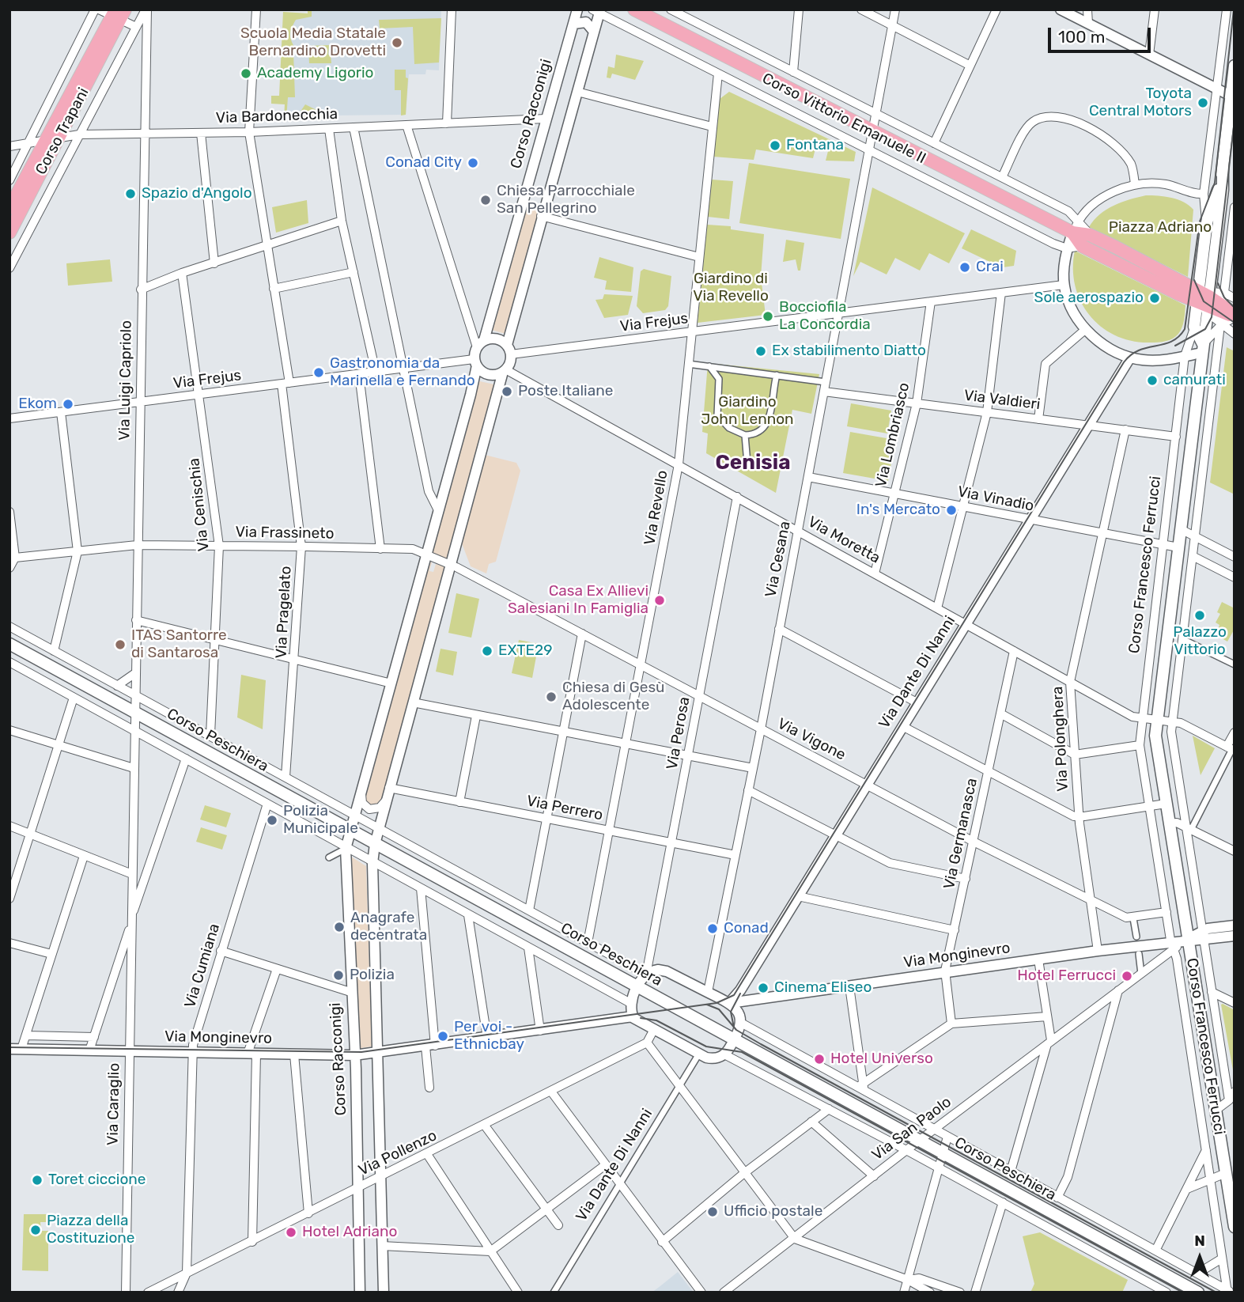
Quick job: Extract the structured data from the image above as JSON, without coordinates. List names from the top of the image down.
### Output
{
  "streets": {
    "main road": [
      "Corso Vittorio Emanuele II",
      "Corso Trapani",
      "Corso Francesco Ferrucci",
      "Corso Peschiera"
    ],
    "street": [
      "Corso Racconigi",
      "Via Bardonecchia",
      "Via Frejus",
      "Via Luigi Capriolo",
      "Via Valdieri",
      "Via Lombriasco",
      "Via Vinadio",
      "Via Cenischia",
      "Via Revello",
      "Via Frassineto",
      "Via Moretta",
      "Via Cesana",
      "Via Pragelato",
      "Via Dante Di Nanni",
      "Via Perosa",
      "Via Polonghera",
      "Via Vigone",
      "Via Perrero",
      "Via Germanasca",
      "Via Monginevro",
      "Via Cumiana",
      "Via Caraglio",
      "Via San Paolo",
      "Via Pollenzo"
    ]
  },
  "crossings": [
    ["Corso Racconigi", "Via Bardonecchia"],
    ["Corso Racconigi", "Via Frejus"],
    ["Corso Racconigi", "Via Frassineto"],
    ["Corso Racconigi", "Via Moretta"],
    ["Corso Racconigi", "Corso Peschiera"],
    ["Corso Racconigi", "Via Monginevro"],
    ["Corso Racconigi", "Via Pollenzo"],
    ["Via Bardonecchia", "Corso Trapani"],
    ["Via Bardonecchia", "Via Luigi Capriolo"],
    ["Via Bardonecchia", "Via Pragelato"],
    ["Corso Vittorio Emanuele II", "Via Revello"],
    ["Corso Vittorio Emanuele II", "Via Cesana"],
    ["Corso Vittorio Emanuele II", "Corso Francesco Ferrucci"],
    ["Corso Trapani", "Via Luigi Capriolo"],
    ["Via Frejus", "Via Luigi Capriolo"],
    ["Via Frejus", "Via Lombriasco"],
    ["Via Frejus", "Via Cenischia"],
    ["Via Frejus", "Via Revello"],
    ["Via Frejus", "Via Moretta"],
    ["Via Frejus", "Via Cesana"],
    ["Via Frejus", "Via Pragelato"],
    ["Via Luigi Capriolo", "Via Frassineto"],
    ["Via Luigi Capriolo", "Corso Peschiera"],
    ["Via Luigi Capriolo", "Via Caraglio"],
    ["Via Valdieri", "Via Lombriasco"],
    ["Via Valdieri", "Via Cesana"],
    ["Via Valdieri", "Corso Francesco Ferrucci"],
    ["Via Valdieri", "Via Dante Di Nanni"],
    ["Via Valdieri", "Via Polonghera"],
    ["Via Lombriasco", "Via Vinadio"],
    ["Via Lombriasco", "Via Moretta"],
    ["Via Vinadio", "Via Cesana"],
    ["Via Vinadio", "Corso Francesco Ferrucci"],
    ["Via Vinadio", "Via Dante Di Nanni"],
    ["Via Vinadio", "Via Polonghera"],
    ["Via Cenischia", "Via Frassineto"],
    ["Via Cenischia", "Corso Peschiera"],
    ["Via Revello", "Via Moretta"],
    ["Via Revello", "Via Vigone"],
    ["Via Revello", "Corso Peschiera"],
    ["Via Revello", "Via Perrero"],
    ["Via Frassineto", "Via Pragelato"],
    ["Via Moretta", "Via Cesana"],
    ["Via Moretta", "Corso Francesco Ferrucci"],
    ["Via Moretta", "Via Dante Di Nanni"],
    ["Via Moretta", "Via Perosa"],
    ["Via Moretta", "Via Polonghera"],
    ["Via Moretta", "Via Germanasca"],
    ["Via Cesana", "Via Vigone"],
    ["Via Cesana", "Via Perrero"],
    ["Corso Francesco Ferrucci", "Corso Peschiera"],
    ["Corso Francesco Ferrucci", "Via Monginevro"],
    ["Corso Francesco Ferrucci", "Via San Paolo"],
    ["Via Pragelato", "Corso Peschiera"],
    ["Via Dante Di Nanni", "Via Vigone"],
    ["Via Dante Di Nanni", "Via Monginevro"],
    ["Via Perosa", "Via Vigone"],
    ["Via Perosa", "Corso Peschiera"],
    ["Via Perosa", "Via Perrero"],
    ["Via Polonghera", "Via Vigone"],
    ["Via Polonghera", "Via Monginevro"],
    ["Via Vigone", "Via Germanasca"],
    ["Corso Peschiera", "Via Cumiana"],
    ["Corso Peschiera", "Via Caraglio"],
    ["Corso Peschiera", "Via San Paolo"],
    ["Via Germanasca", "Via Monginevro"],
    ["Via Monginevro", "Via Cumiana"],
    ["Via Monginevro", "Via Caraglio"],
    ["Via Monginevro", "Via San Paolo"],
    ["Via Cumiana", "Via Pollenzo"]
  ],
  "districts": ["Cenisia"],
  "parks": ["Piazza Adriano", "Giardino di Via Revello", "Giardino John Lennon"],
  "places": [
    "Scuola Media Statale Bernardino Drovetti",
    "Academy Ligorio",
    "Toyota Central Motors",
    "Fontana",
    "Conad City",
    "Spazio d'Angolo",
    "Chiesa Parrocchiale San Pellegrino",
    "Crai",
    "Sole aerospazio",
    "Bocciofila La Concordia",
    "Ex stabilimento Diatto",
    "Gastronomia da Marinella e Fernando",
    "camurati",
    "Poste Italiane",
    "Ekom",
    "In's Mercato",
    "Casa Ex Allievi Salesiani In Famiglia",
    "Palazzo Vittorio",
    "ITAS Santorre di Santarosa",
    "EXTE29",
    "Chiesa di Gesù Adolescente",
    "Polizia Municipale",
    "Anagrafe decentrata",
    "Conad",
    "Polizia",
    "Hotel Ferrucci",
    "Cinema Eliseo",
    "Per voi - Ethnicbay",
    "Hotel Universo",
    "Toret ciccione",
    "Ufficio postale",
    "Piazza della Costituzione",
    "Hotel Adriano"
  ],
  "scale_bar": "100 m",
  "north": "top"
}
